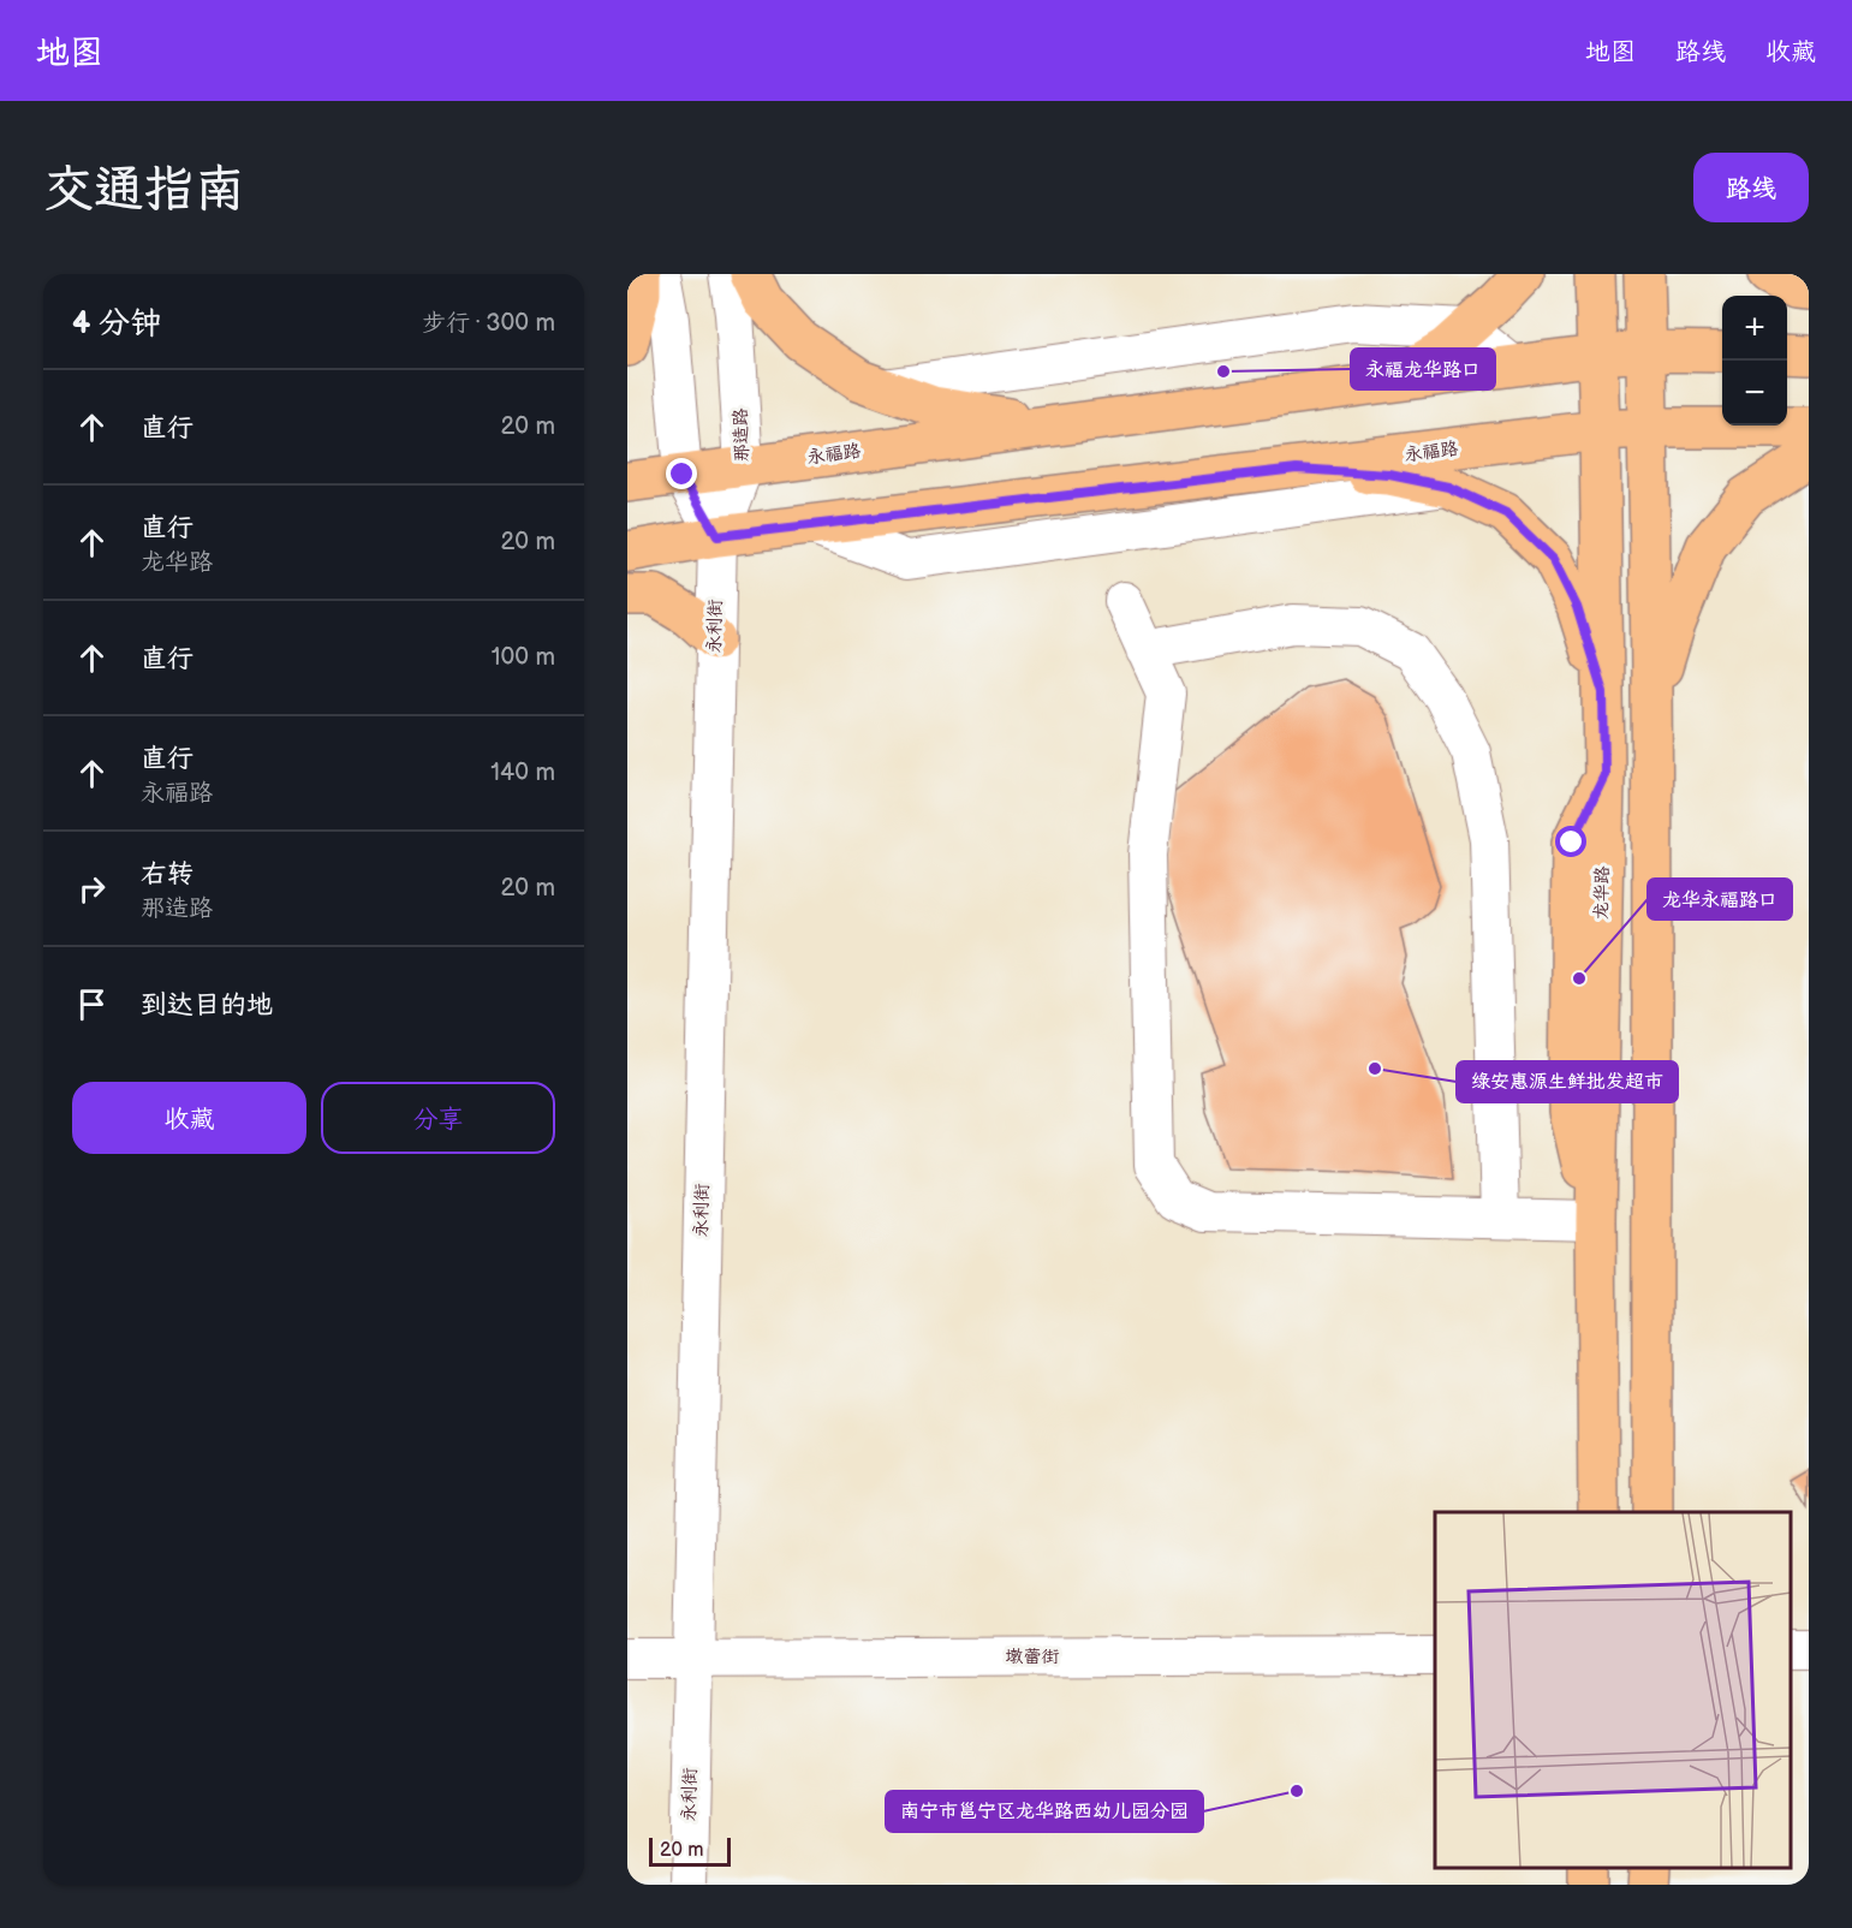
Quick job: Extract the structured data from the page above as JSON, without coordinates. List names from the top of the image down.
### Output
{
  "streets": {
    "main road": ["永福路", "龙华路"],
    "street": ["那造路", "永利街", "墩蕾街"]
  },
  "crossings": [
    ["那造路", "永福路"],
    ["那造路", "永利街"],
    ["永福路", "永利街"],
    ["永福路", "龙华路"],
    ["永利街", "墩蕾街"]
  ],
  "places": [
    "永福龙华路口",
    "龙华永福路口",
    "绿安惠源生鲜批发超市",
    "南宁市邕宁区龙华路西幼儿园分园"
  ],
  "scale_bar": "20 m",
  "page": {
    "header": "地图",
    "nav": ["地图", "路线", "收藏"],
    "buttons": [
      "路线",
      ["收藏", "分享"]
    ],
    "title": "交通指南",
    "heading": ["4 分钟", "步行 · 300 m"],
    "map_buttons": ["+", "−"],
    "list": [
      ["直行", "20 m"],
      ["直行", "龙华路", "20 m"],
      ["直行", "100 m"],
      ["直行", "永福路", "140 m"],
      ["右转", "那造路", "20 m"],
      "到达目的地"
    ],
    "scale": "20 m"
  }
}
